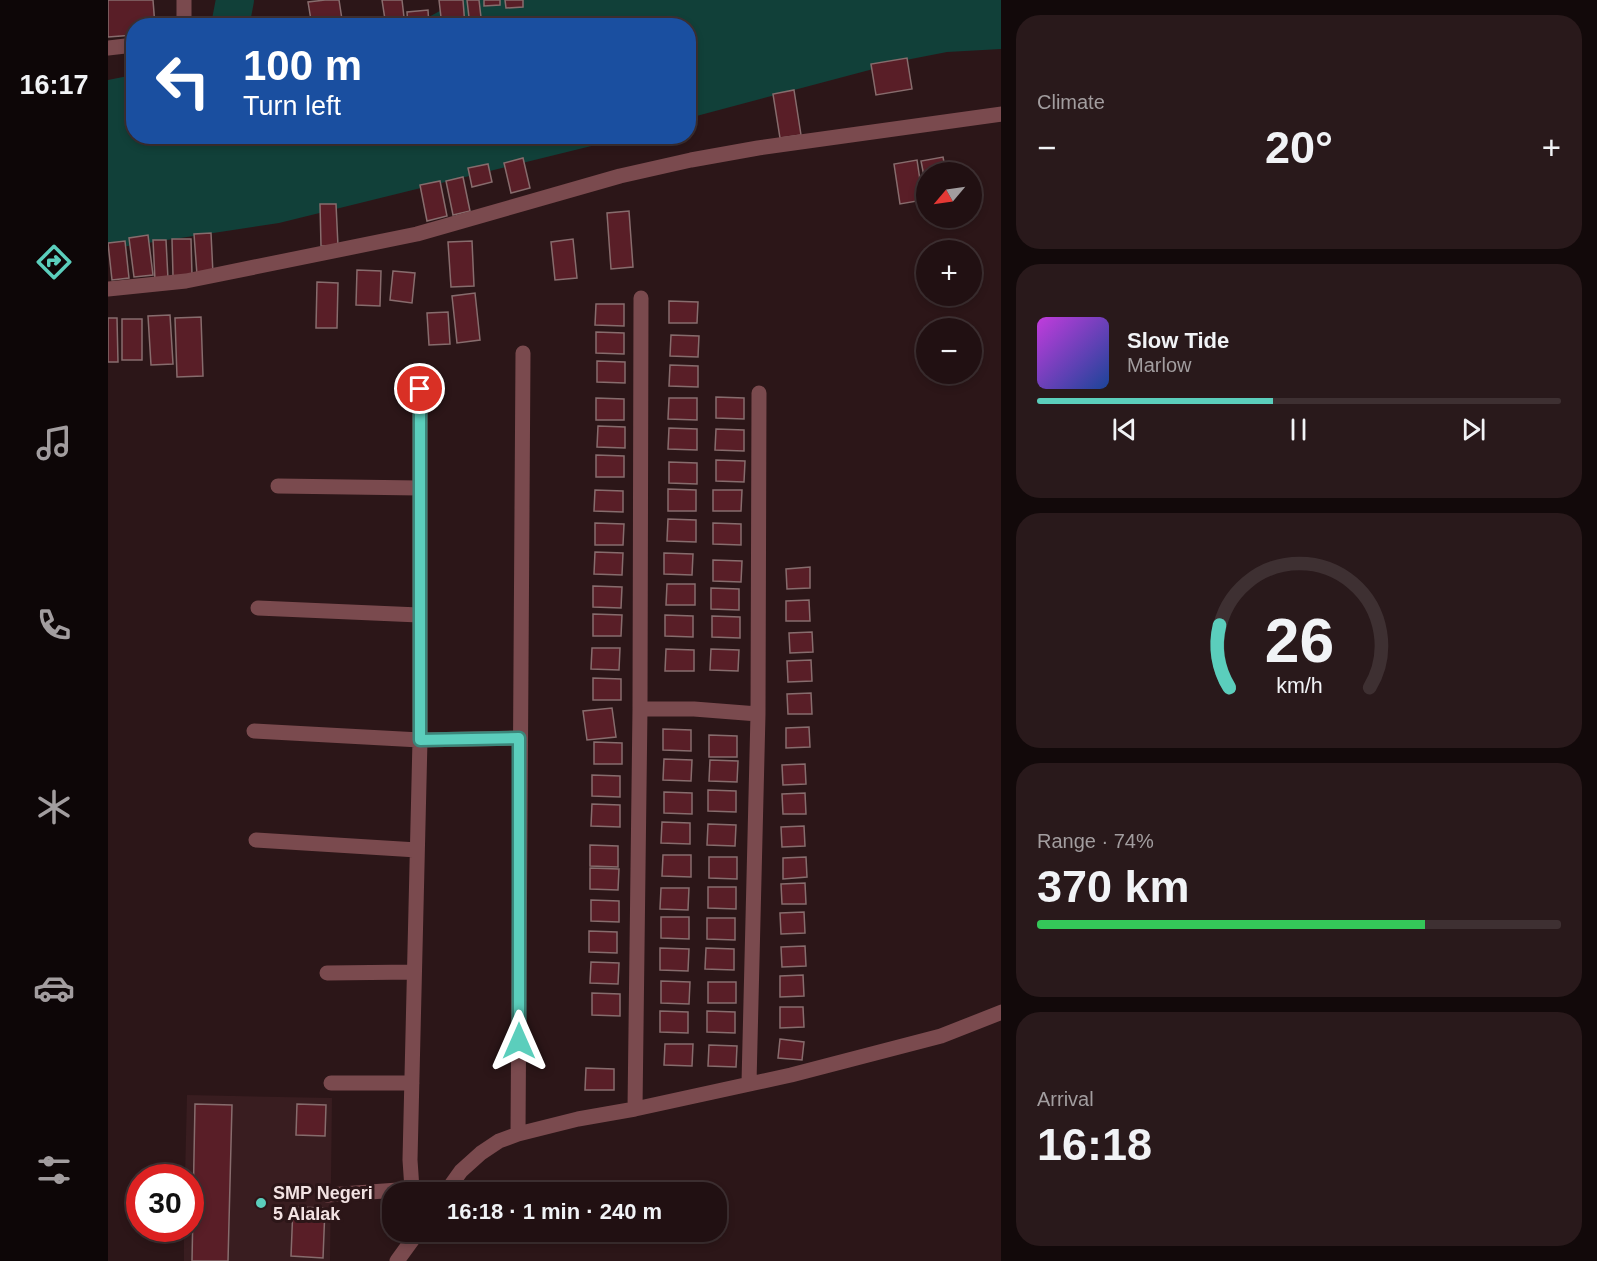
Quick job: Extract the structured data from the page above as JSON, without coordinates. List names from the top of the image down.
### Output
{
  "places": ["SMP Negeri 5 Alalak"],
  "north": "bottom left",
  "page": {
    "tabs": "16:17",
    "tile": [
      "Climate",
      ["Range · 74%", "370 km"],
      ["Arrival", "16:18"]
    ],
    "turn": ["100 m", "Turn left"],
    "heat": ["−", "20°", "+"],
    "map_buttons": ["+", "−"],
    "song": ["Slow Tide", "Marlow"],
    "limit": "30",
    "trip": "16:18 · 1 min · 240 m",
    "gauge": ["26", "km/h"]
  }
}
